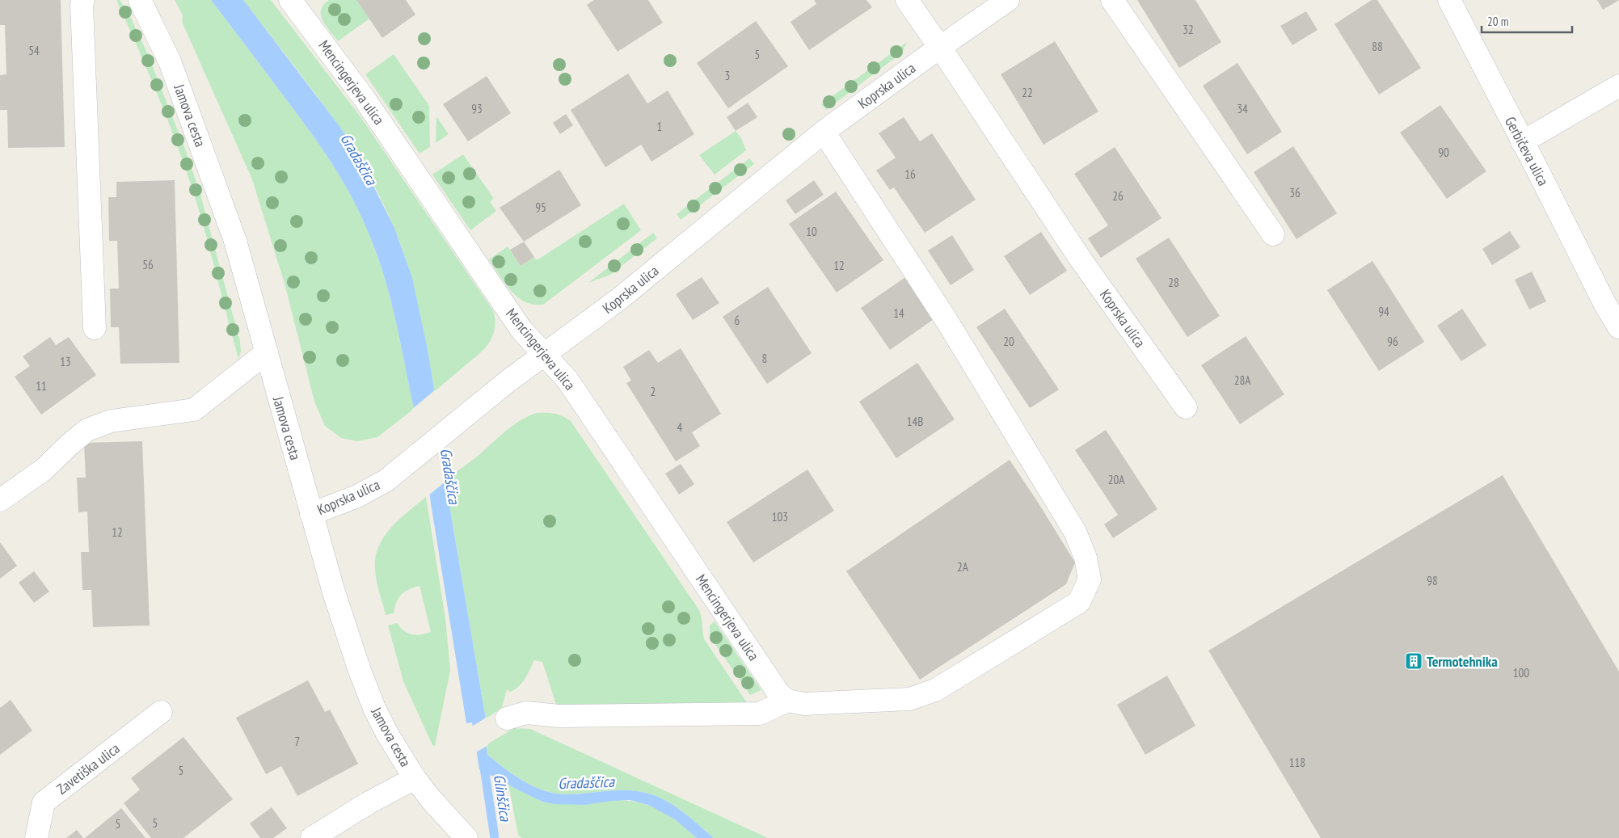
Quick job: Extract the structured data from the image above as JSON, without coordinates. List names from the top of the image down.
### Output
{
  "streets": {
    "street": [
      "Mencingerjeva ulica",
      "Koprska ulica",
      "Jamova cesta",
      "Gerbičeva ulica",
      "Zavetiška ulica"
    ]
  },
  "crossings": [
    ["Mencingerjeva ulica", "Koprska ulica"],
    ["Koprska ulica", "Jamova cesta"]
  ],
  "water": ["Gradaščica", "Glinščica"],
  "places": {
    "building": ["Termotehnika"]
  },
  "house_numbers": [
    "32",
    "88",
    "54",
    "5",
    "3",
    "22",
    "93",
    "34",
    "1",
    "90",
    "16",
    "36",
    "26",
    "95",
    "10",
    "56",
    "12",
    "28",
    "94",
    "14",
    "6",
    "20",
    "96",
    "8",
    "13",
    "28A",
    "11",
    "2",
    "14B",
    "4",
    "20A",
    "103",
    "12",
    "2A",
    "98",
    "100",
    "7",
    "118",
    "5",
    "5",
    "5"
  ],
  "scale_bar": "20 m"
}
